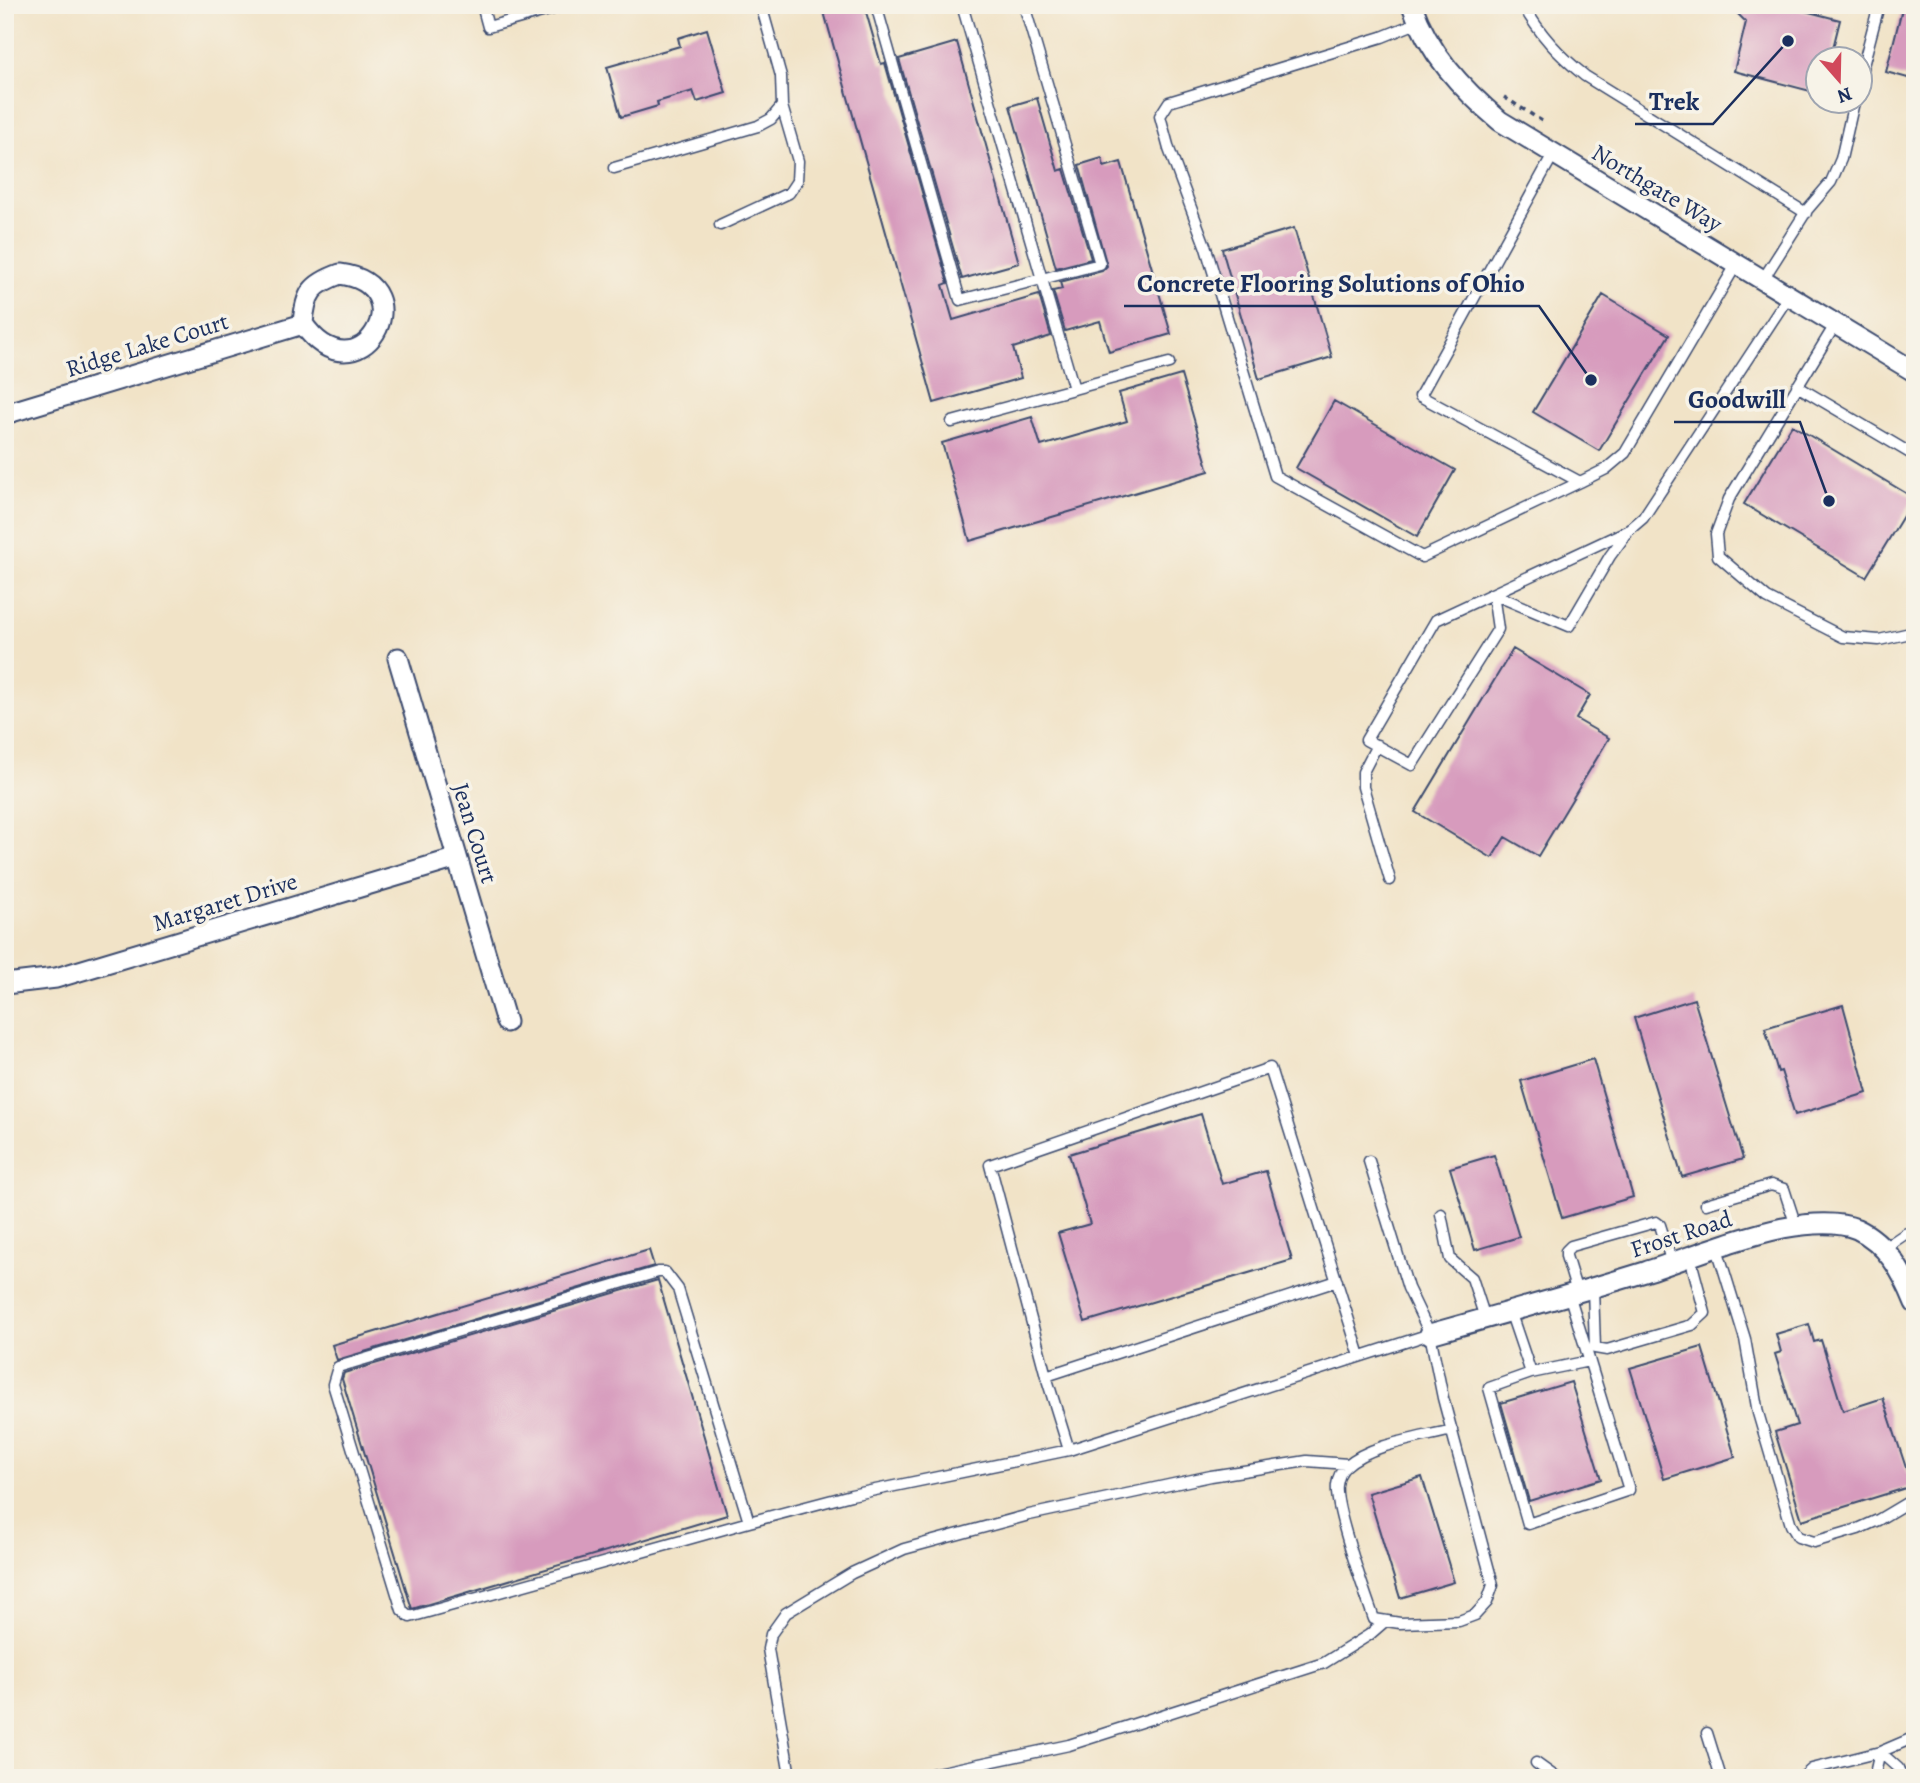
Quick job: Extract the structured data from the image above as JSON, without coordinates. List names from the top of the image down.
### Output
{
  "streets": {
    "street": [
      "Northgate Way",
      "Ridge Lake Court",
      "Jean Court",
      "Margaret Drive",
      "Frost Road"
    ]
  },
  "crossings": [
    ["Jean Court", "Margaret Drive"]
  ],
  "places": ["Trek", "Concrete Flooring Solutions of Ohio", "Goodwill"],
  "north": "bottom"
}
